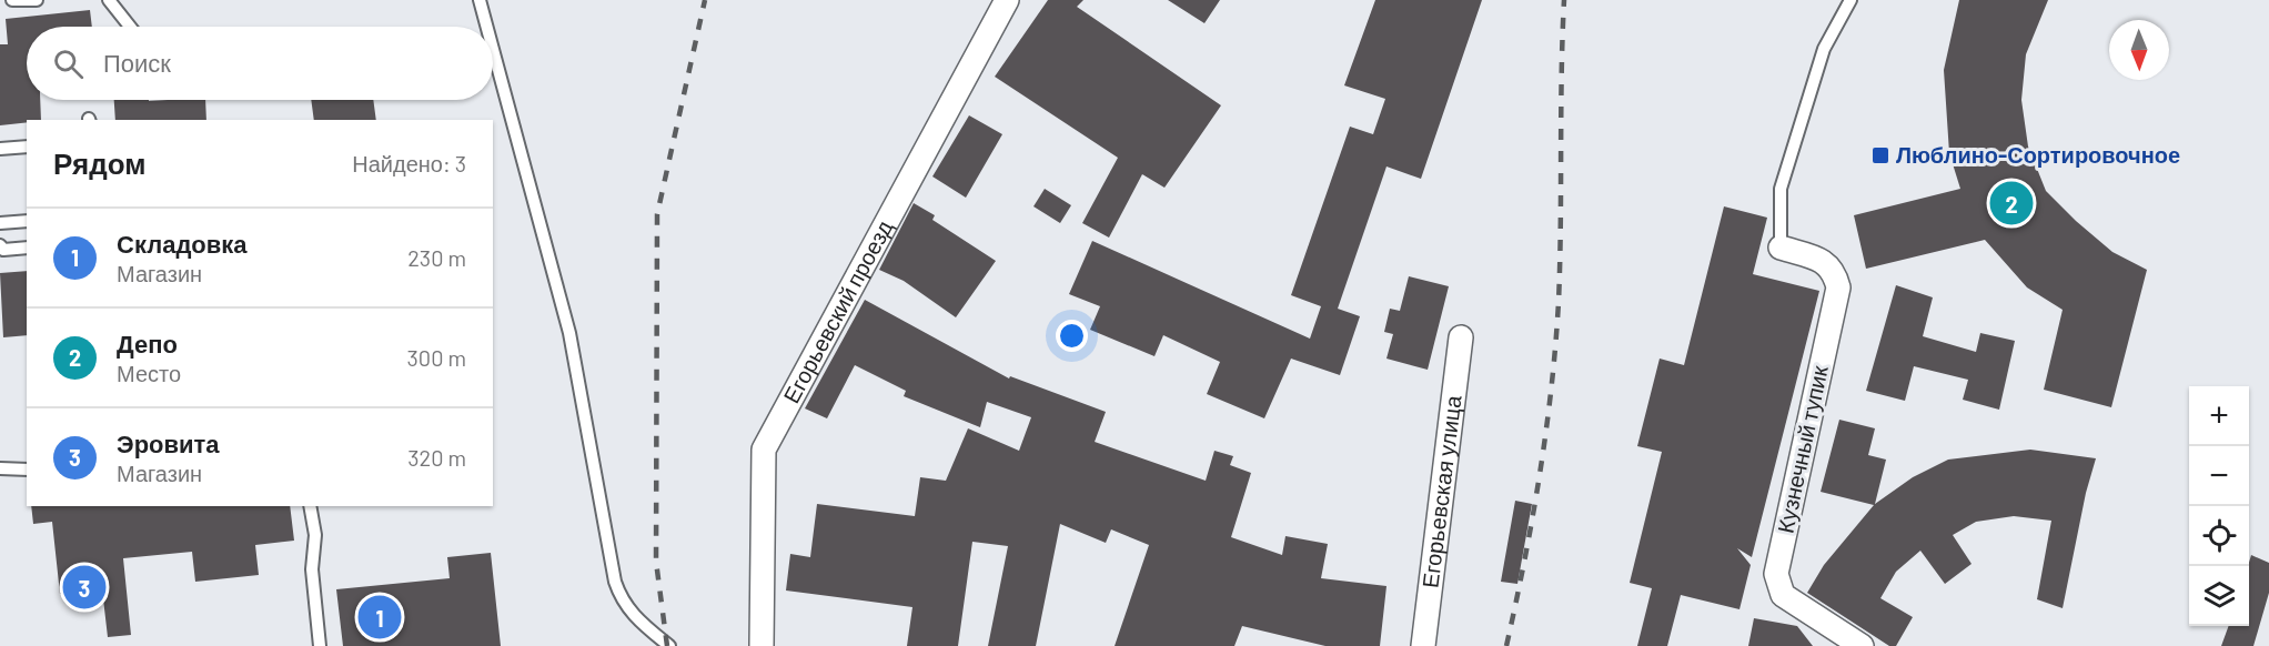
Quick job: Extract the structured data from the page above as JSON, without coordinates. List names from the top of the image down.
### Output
{
  "streets": {
    "street": ["Егорьевский проезд", "Кузнечный тупик", "Егорьевская улица"]
  },
  "places": {
    "transit": ["Люблино-Сортировочное"]
  },
  "north": "bottom",
  "page": {
    "search": "Поиск",
    "heading": ["Рядом", "Найдено: 3"],
    "pins": ["2", "3", "1"],
    "list": [
      {
        "mark": "1",
        "name": "Складовка",
        "note": "Магазин",
        "value": "230 m"
      },
      {
        "mark": "2",
        "name": "Депо",
        "note": "Место",
        "value": "300 m"
      },
      {
        "mark": "3",
        "name": "Эровита",
        "note": "Магазин",
        "value": "320 m"
      }
    ],
    "map_buttons": ["+", "−"]
  }
}
